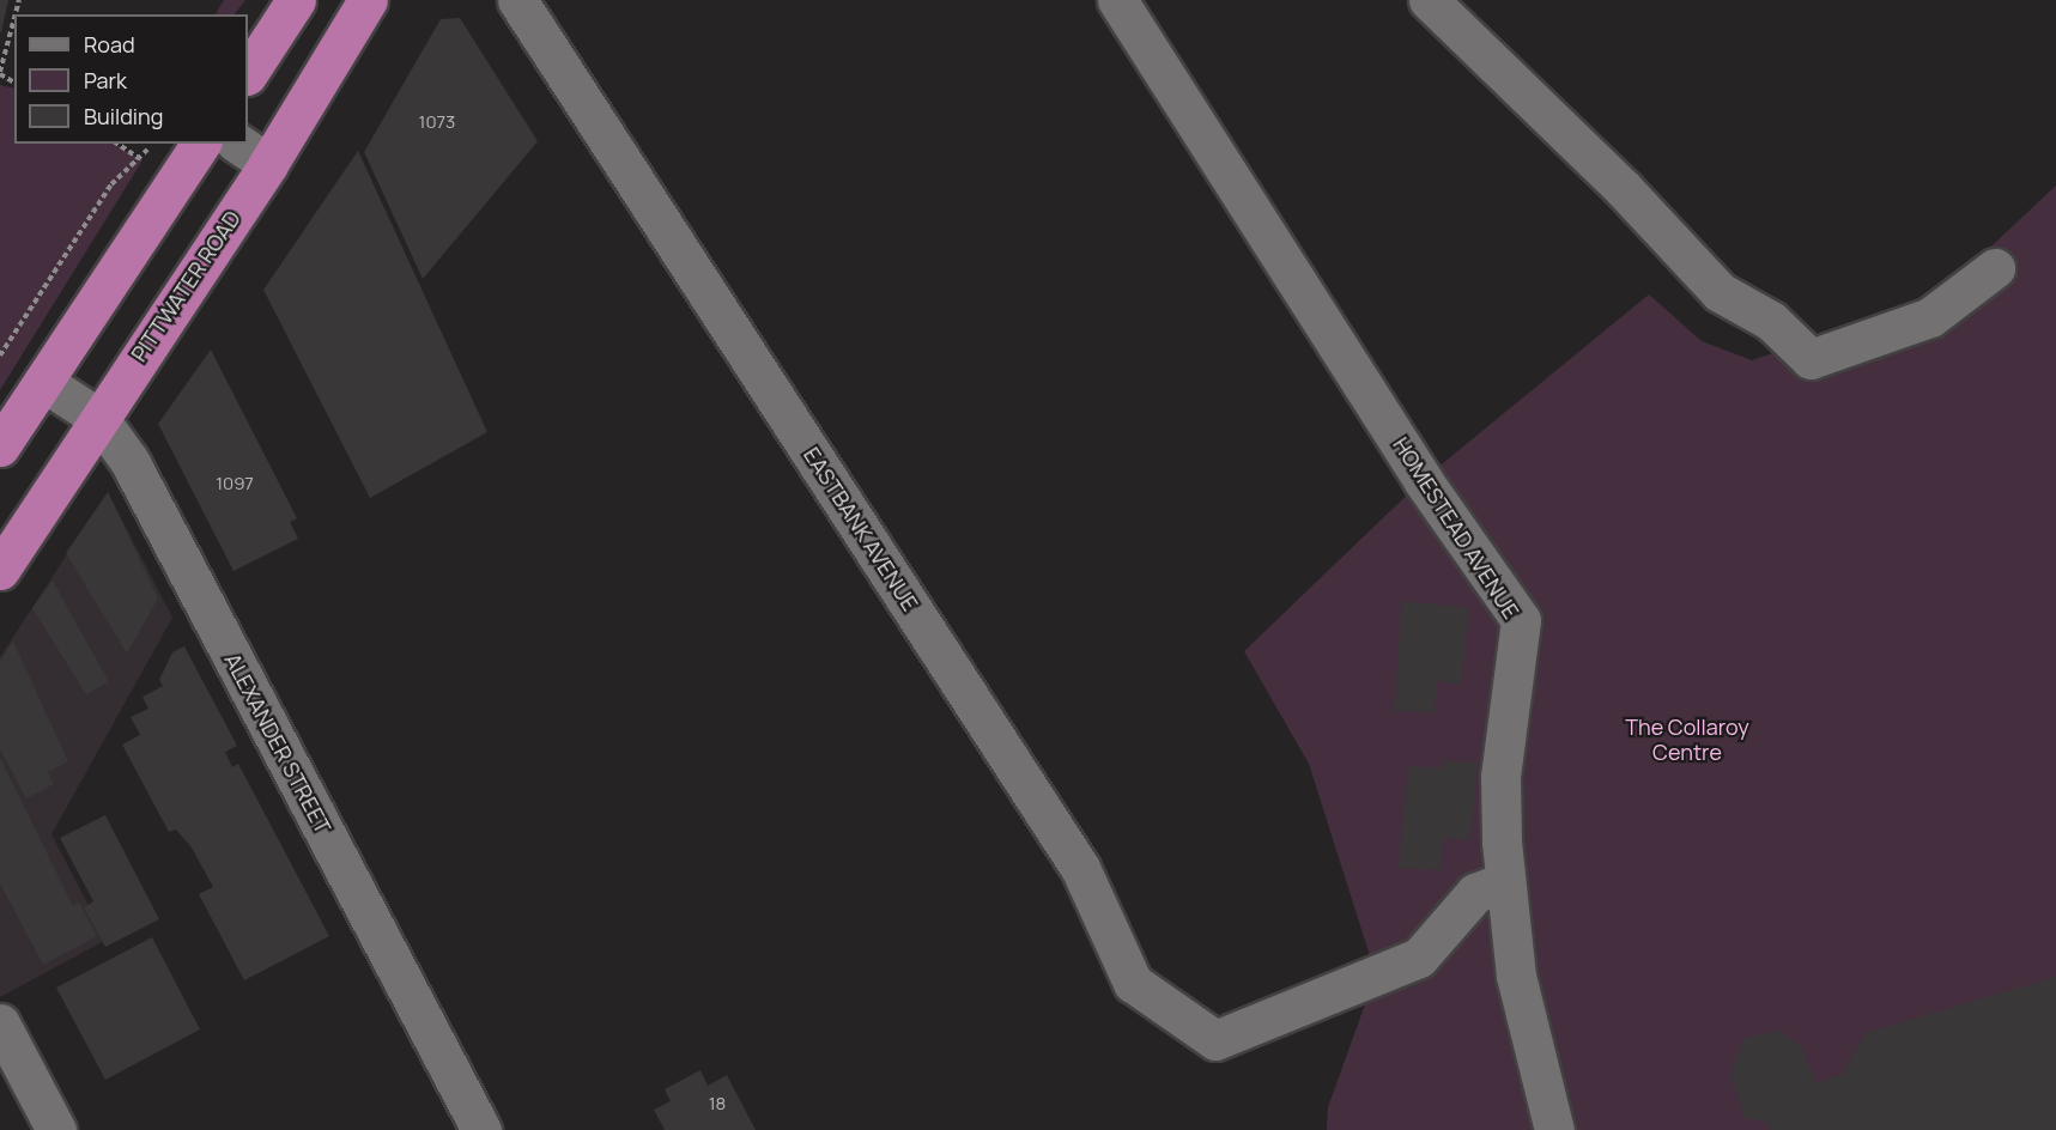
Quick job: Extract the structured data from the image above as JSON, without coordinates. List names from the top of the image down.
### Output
{
  "streets": {
    "highway": ["PITTWATER ROAD"],
    "street": ["HOMESTEAD AVENUE", "EASTBANK AVENUE", "ALEXANDER STREET"]
  },
  "crossings": [
    ["PITTWATER ROAD", "ALEXANDER STREET"],
    ["HOMESTEAD AVENUE", "EASTBANK AVENUE"]
  ],
  "parks": ["The Collaroy Centre"],
  "house_numbers": ["1073", "1097", "18"],
  "legend": ["Road", "Park", "Building"]
}
